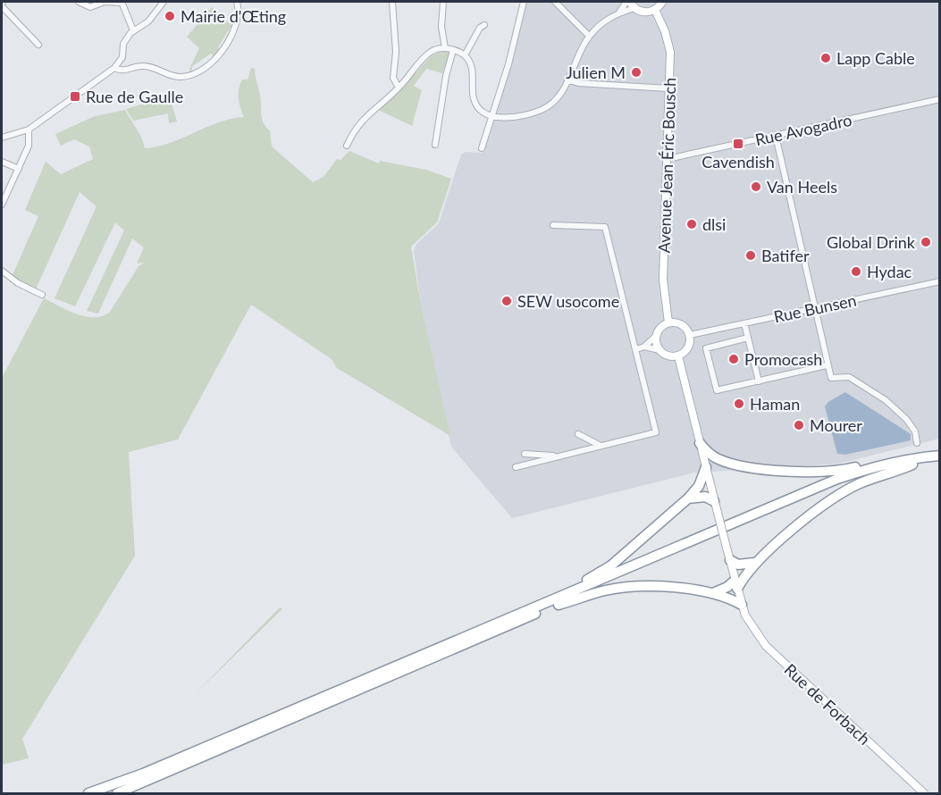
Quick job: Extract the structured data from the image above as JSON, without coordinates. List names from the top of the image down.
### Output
{
  "streets": {
    "main road": ["Avenue Jean Éric Bousch", "Rue de Forbach"],
    "street": ["Rue Avogadro", "Rue Bunsen"]
  },
  "crossings": [
    ["Rue Avogadro", "Avenue Jean Éric Bousch"],
    ["Avenue Jean Éric Bousch", "Rue Bunsen"],
    ["Avenue Jean Éric Bousch", "Rue de Forbach"],
    ["Rue Bunsen", "Rue de Forbach"]
  ],
  "places": {
    "other": [
      "Mairie d'Œting",
      "Lapp Cable",
      "Julien M",
      "Van Heels",
      "dlsi",
      "Global Drink",
      "Batifer",
      "Hydac",
      "SEW usocome",
      "Promocash",
      "Haman",
      "Mourer"
    ],
    "transit": ["Rue de Gaulle", "Cavendish"]
  }
}
